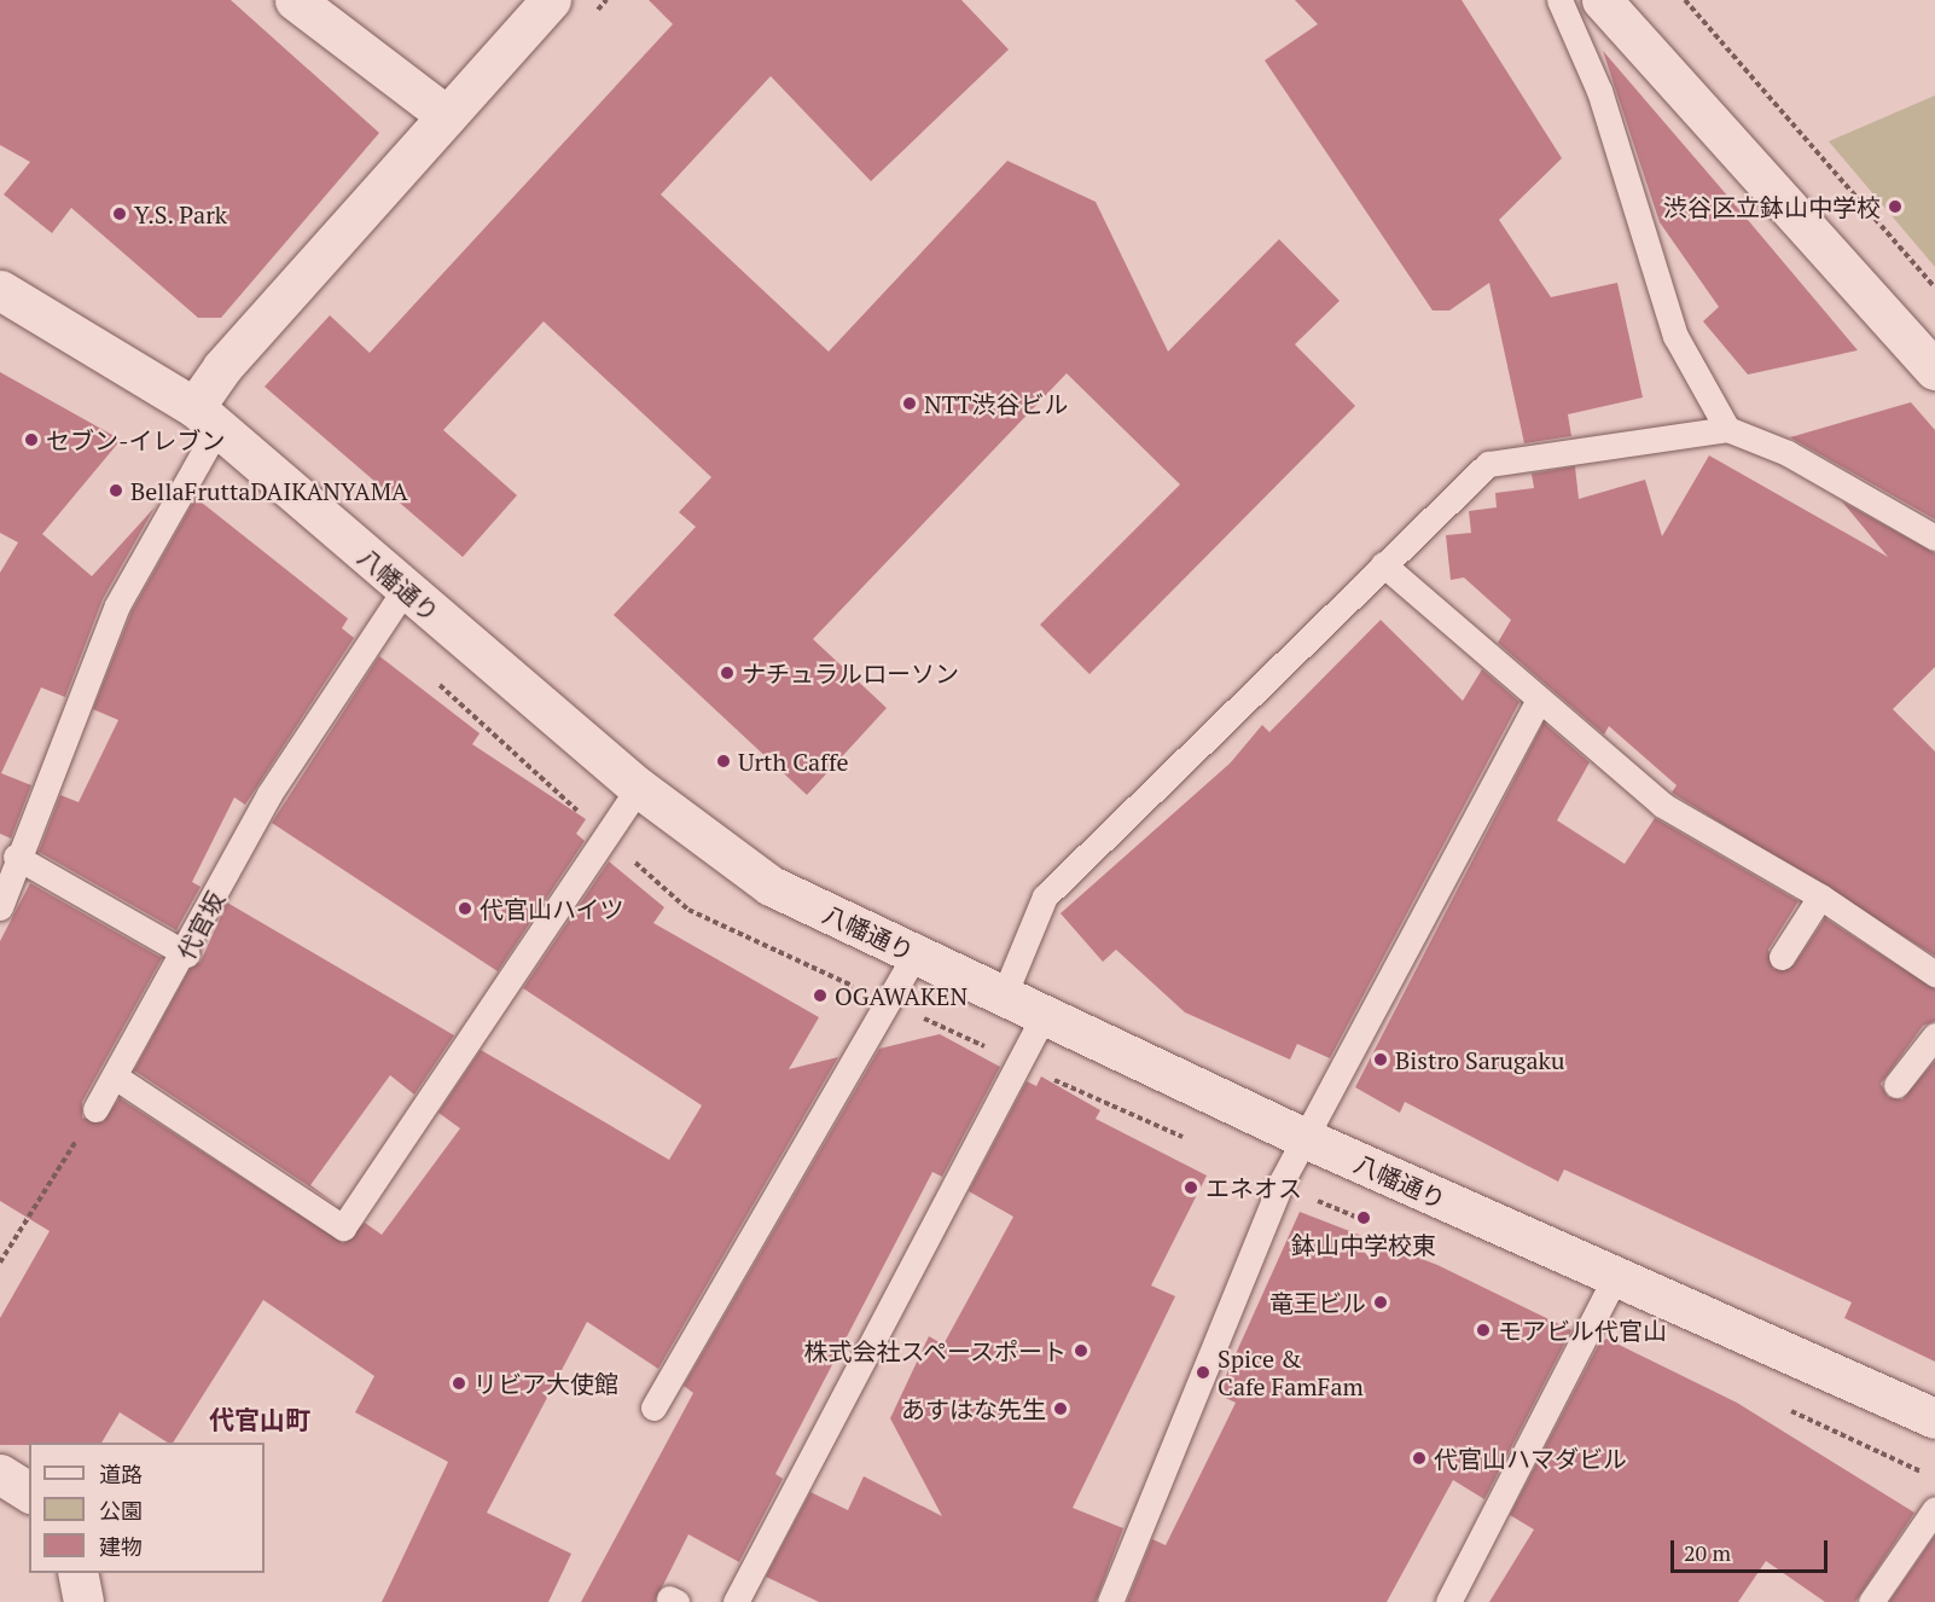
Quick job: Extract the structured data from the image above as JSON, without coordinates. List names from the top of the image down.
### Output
{
  "streets": {
    "street": ["八幡通り"],
    "lane": ["代官坂"]
  },
  "crossings": [
    ["八幡通り", "代官坂"]
  ],
  "districts": ["代官山町"],
  "places": [
    "渋谷区立鉢山中学校",
    "Y.S. Park",
    "NTT渋谷ビル",
    "セブン-イレブン",
    "BellaFruttaDAIKANYAMA",
    "ナチュラルローソン",
    "Urth Caffe",
    "代官山ハイツ",
    "OGAWAKEN",
    "Bistro Sarugaku",
    "エネオス",
    "鉢山中学校東",
    "竜王ビル",
    "モアビル代官山",
    "株式会社スペースポート",
    "Spice & Cafe FamFam",
    "リビア大使館",
    "あすはな先生",
    "代官山ハマダビル"
  ],
  "legend": ["道路", "公園", "建物"],
  "scale_bar": "20 m"
}
